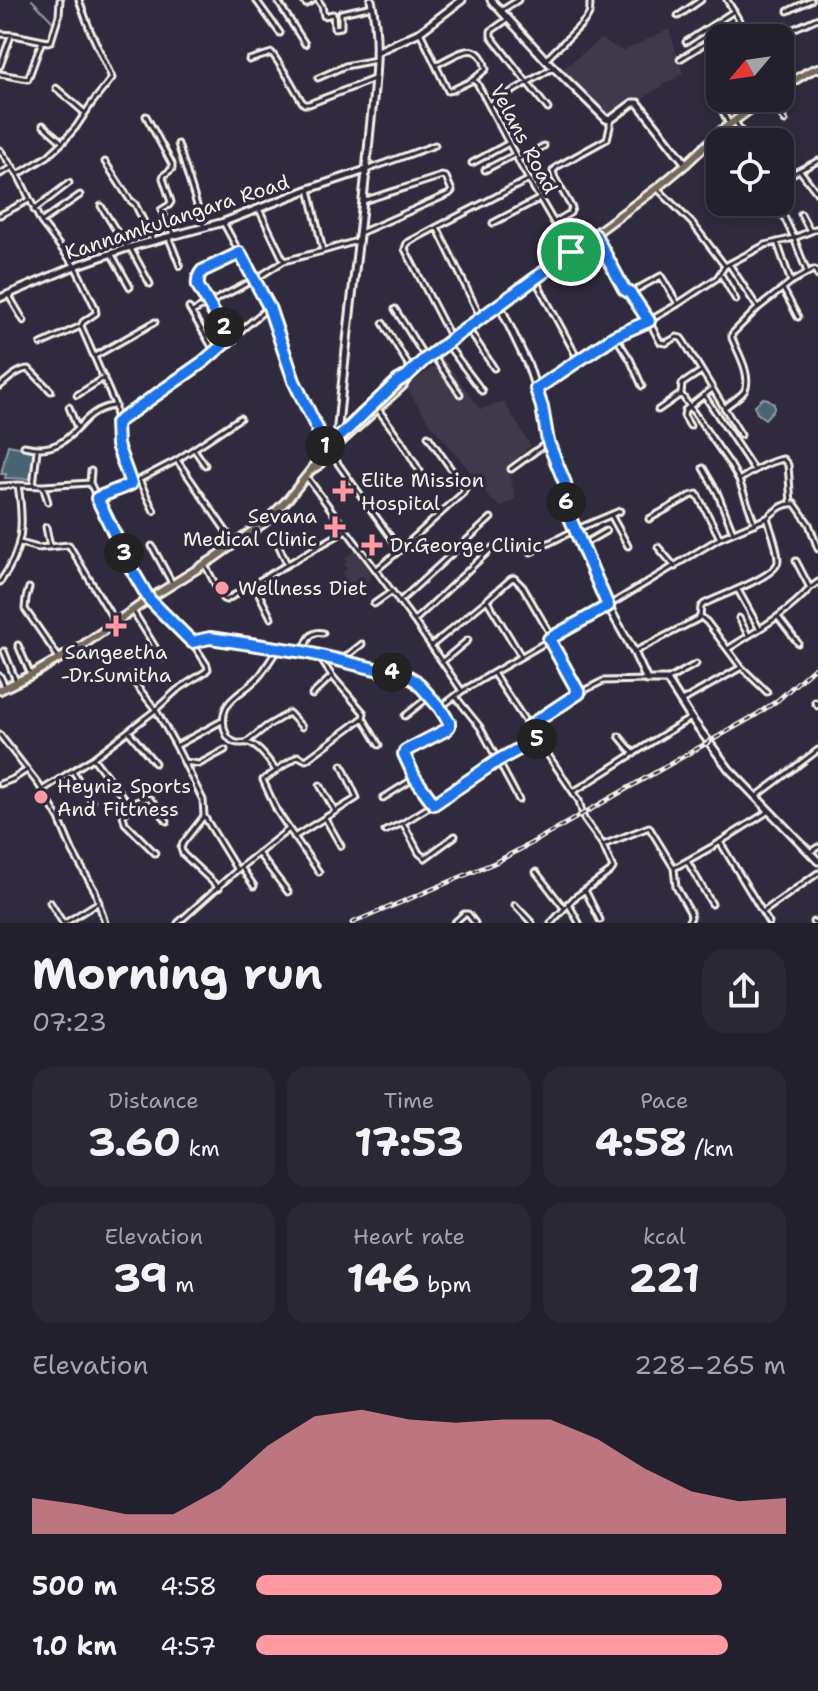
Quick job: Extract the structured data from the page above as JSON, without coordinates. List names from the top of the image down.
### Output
{
  "streets": {
    "street": ["Velans Road", "Kannamkulangara Road"]
  },
  "places": {
    "health": [
      "Elite Mission Hospital",
      "Sevana Medical Clinic",
      "Dr.George Clinic",
      "Sangeetha -Dr.Sumitha"
    ],
    "other": ["Wellness Diet", "Heyniz Sports And Fittness"]
  },
  "north": "bottom left",
  "page": {
    "pins": [
      "2",
      "1",
      "6",
      "3",
      "4",
      "5"
    ],
    "heading": ["Morning run", "07:23"],
    "stats": [
      ["Distance", "3.60 km"],
      ["Time", "17:53"],
      ["Pace", "4:58 /km"],
      ["Elevation", "39 m"],
      ["Heart rate", "146 bpm"],
      ["kcal", "221"]
    ],
    "chart": ["Elevation", "228–265 m"],
    "list": [
      {
        "name": "500 m",
        "note": "4:58"
      },
      {
        "name": "1.0 km",
        "note": "4:57"
      }
    ]
  }
}
